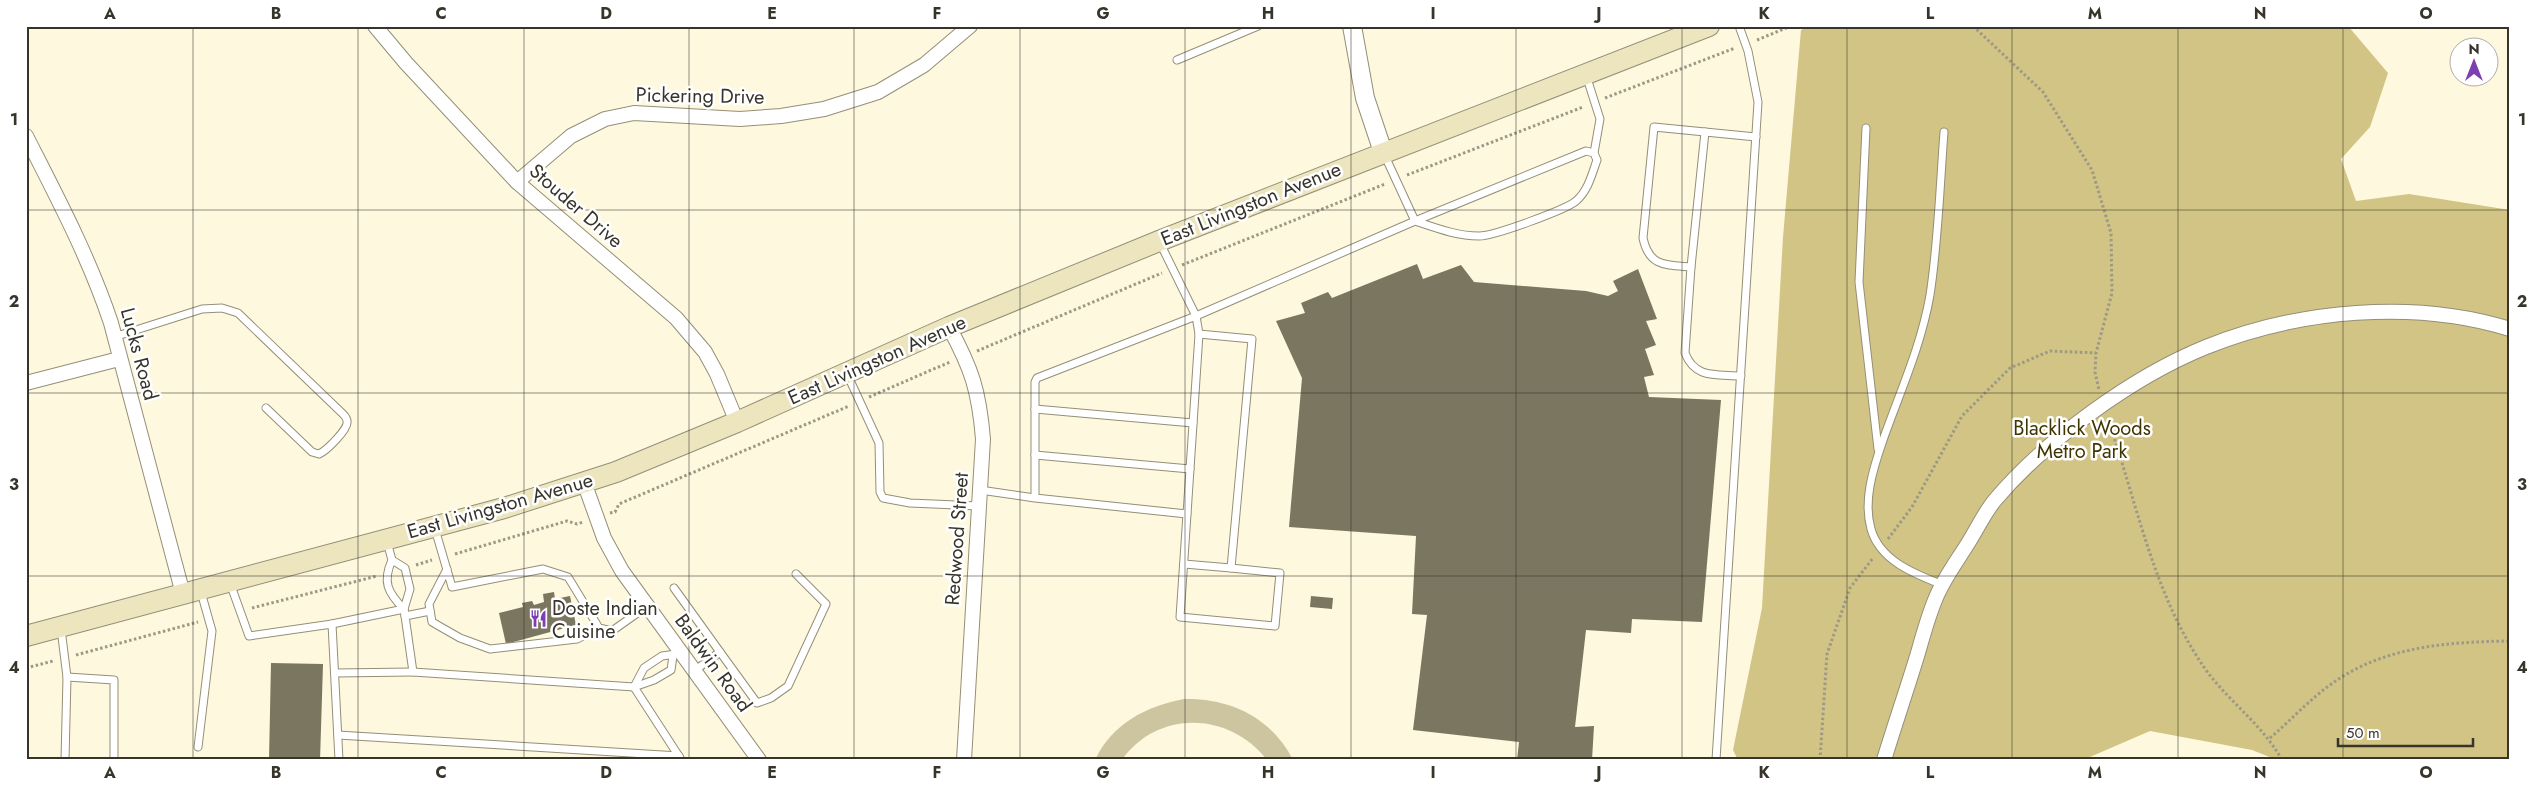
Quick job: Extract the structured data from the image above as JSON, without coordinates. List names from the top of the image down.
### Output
{
  "streets": {
    "main road": ["East Livingston Avenue"],
    "street": [
      "Pickering Drive",
      "Stouder Drive",
      "Lucks Road",
      "Redwood Street",
      "Baldwin Road"
    ]
  },
  "crossings": [
    ["Pickering Drive", "Stouder Drive"],
    ["East Livingston Avenue", "Stouder Drive"],
    ["East Livingston Avenue", "Lucks Road"],
    ["East Livingston Avenue", "Redwood Street"],
    ["East Livingston Avenue", "Baldwin Road"]
  ],
  "parks": ["Blacklick Woods Metro Park"],
  "places": {
    "restaurant": ["Doste Indian Cuisine"]
  },
  "scale_bar": "50 m",
  "north": "top",
  "grid": {
    "columns": [
      "A",
      "B",
      "C",
      "D",
      "E",
      "F",
      "G",
      "H",
      "I",
      "J",
      "K",
      "L",
      "M",
      "N",
      "O"
    ],
    "rows": [
      "1",
      "2",
      "3",
      "4"
    ]
  }
}
